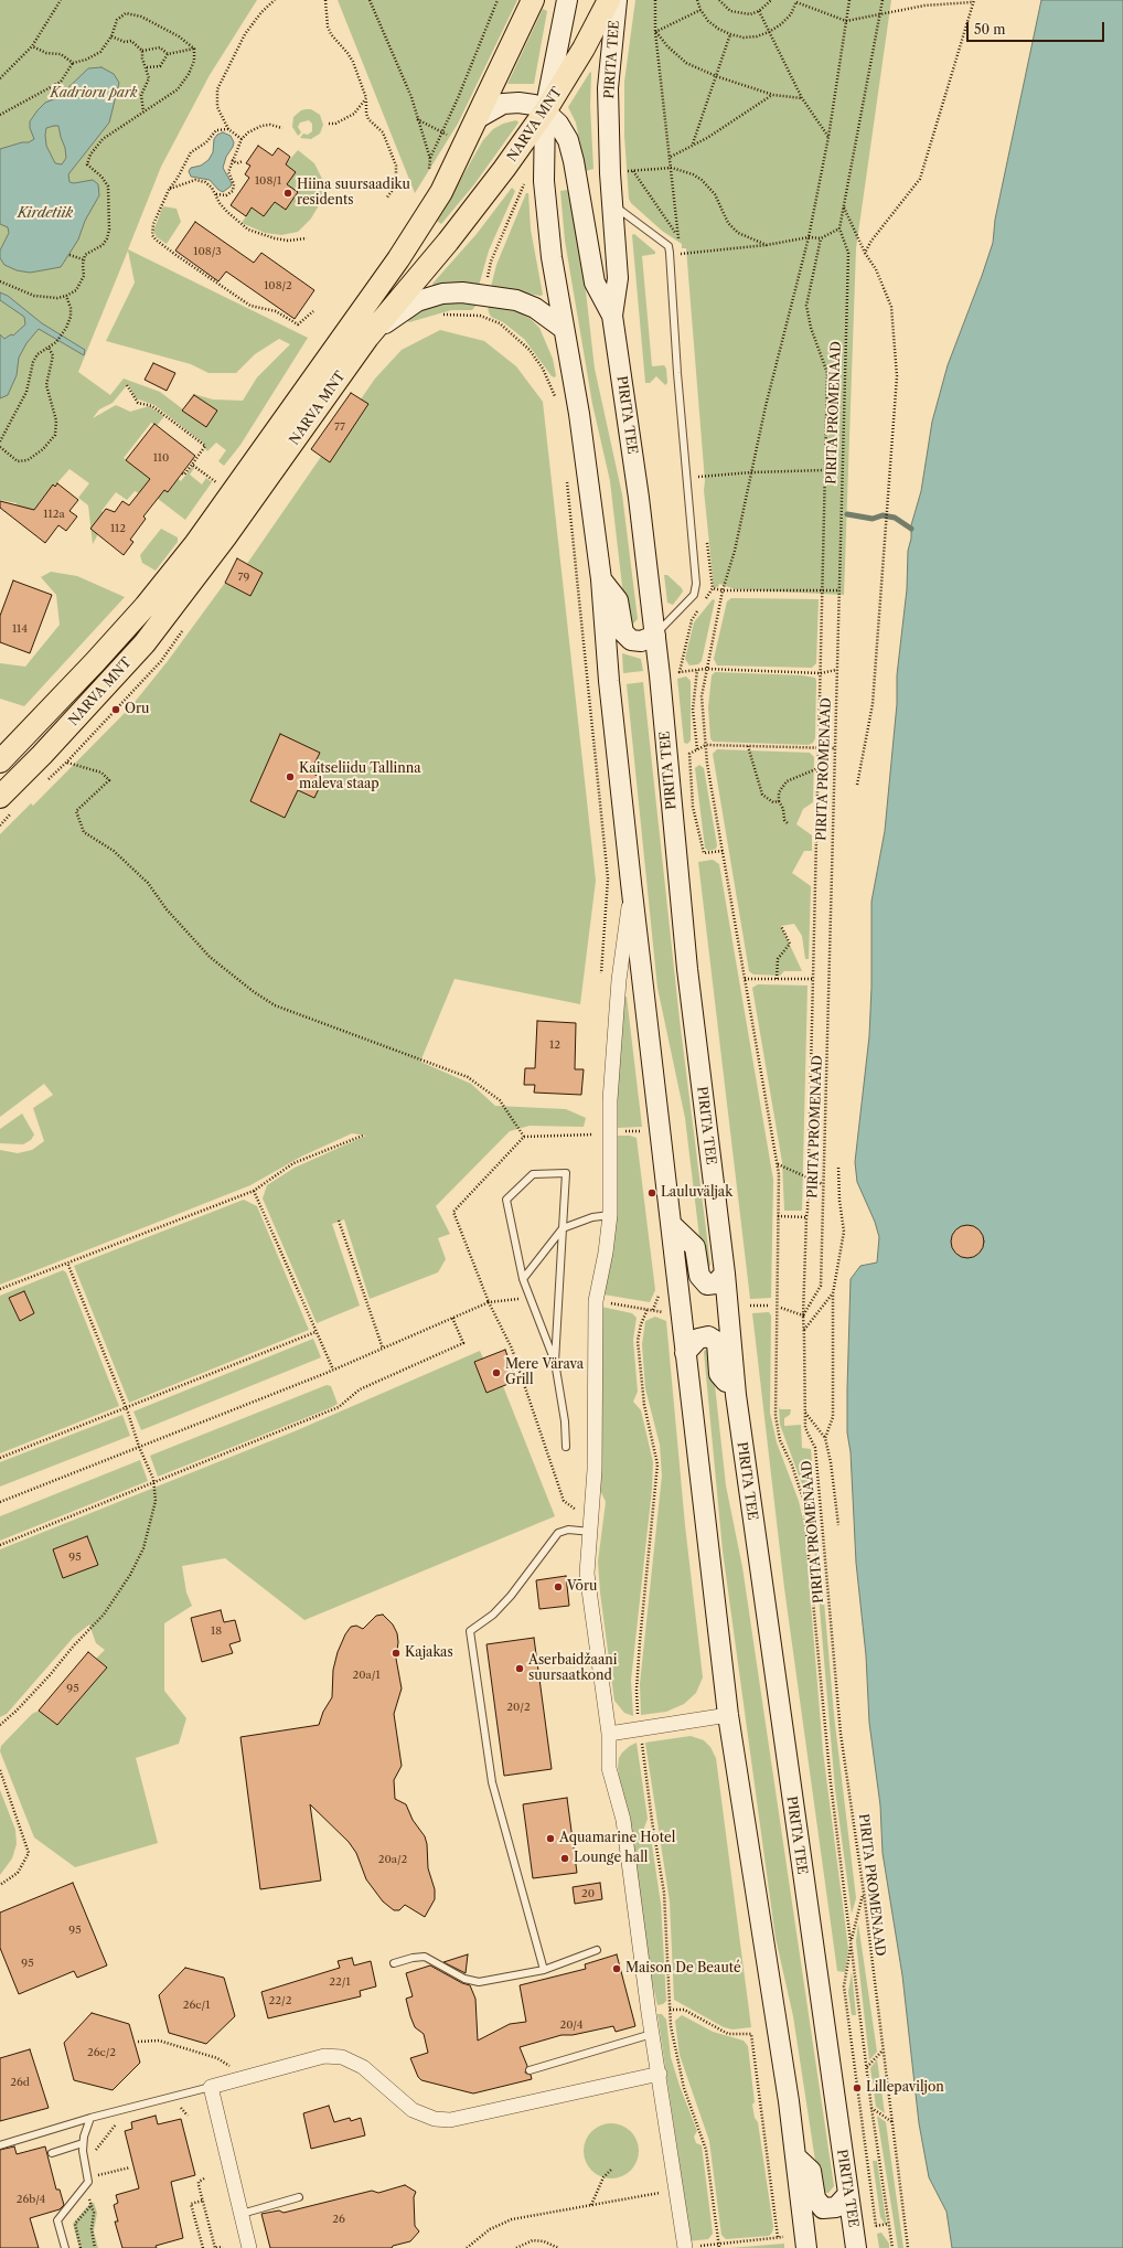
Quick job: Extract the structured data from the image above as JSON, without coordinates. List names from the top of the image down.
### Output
{
  "streets": {
    "main road": ["PIRITA TEE", "NARVA MNT"],
    "path": ["PIRITA PROMENAAD"]
  },
  "water": ["Kirdetiik"],
  "parks": ["Kadrioru park"],
  "places": [
    "Hiina suursaadiku residents",
    "Oru",
    "Kaitseliidu Tallinna maleva staap",
    "Lauluväljak",
    "Mere Värava Grill",
    "Võru",
    "Kajakas",
    "Aserbaidžaani suursaatkond",
    "Aquamarine Hotel",
    "Lounge hall",
    "Maison De Beauté",
    "Lillepaviljon"
  ],
  "house_numbers": [
    "108/1",
    "108/3",
    "108/2",
    "77",
    "110",
    "112a",
    "112",
    "79",
    "114",
    "12",
    "95",
    "18",
    "20a/1",
    "95",
    "20/2",
    "20a/2",
    "20",
    "95",
    "95",
    "22/1",
    "22/2",
    "26c/1",
    "20/4",
    "26c/2",
    "26d",
    "26b/4",
    "26"
  ],
  "scale_bar": "50 m"
}
